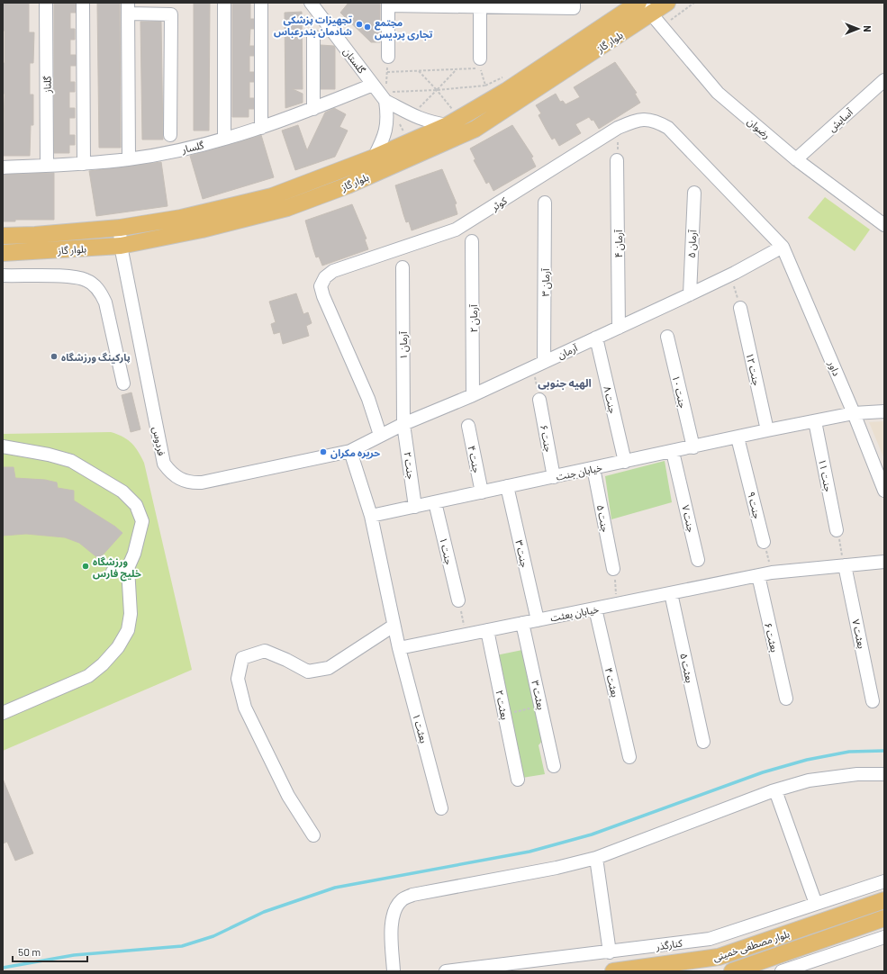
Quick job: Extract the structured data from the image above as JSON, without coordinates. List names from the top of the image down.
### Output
{
  "streets": {
    "main road": ["بلوار گاز", "بلوار مصطفی خمینی"],
    "street": [
      "گلستان",
      "گلناز",
      "آسایش",
      "رضوان",
      "گلسار",
      "کوثر",
      "آرمان ۴",
      "آرمان ۵",
      "آرمان ۳",
      "آرمان ۲",
      "آرمان ۱",
      "آرمان",
      "داور",
      "جنت ۱۲",
      "جنت ۱۰",
      "جنت ۸",
      "جنت ۶",
      "فردوس",
      "جنت ۴",
      "جنت ۲",
      "خیابان جنت",
      "جنت ۱۱",
      "جنت ۹",
      "جنت ۵",
      "جنت ۷",
      "جنت ۱",
      "جنت ۳",
      "خیابان بعثت",
      "بعثت ۷",
      "بعثت ۶",
      "بعثت ۵",
      "بعثت ۴",
      "بعثت ۳",
      "بعثت ۲",
      "بعثت ۱",
      "کنارگذر"
    ]
  },
  "crossings": [
    ["بلوار گاز", "گلستان"],
    ["بلوار گاز", "رضوان"],
    ["بلوار گاز", "فردوس"],
    ["گلستان", "گلسار"],
    ["گلناز", "گلسار"],
    ["آسایش", "رضوان"],
    ["کوثر", "آرمان"],
    ["کوثر", "داور"],
    ["آرمان ۴", "آرمان"],
    ["آرمان ۵", "آرمان"],
    ["آرمان ۳", "آرمان"],
    ["آرمان ۲", "آرمان"],
    ["آرمان ۱", "آرمان"],
    ["آرمان ۱", "جنت ۲"],
    ["آرمان", "داور"],
    ["آرمان", "جنت ۸"],
    ["آرمان", "فردوس"],
    ["آرمان", "جنت ۲"],
    ["داور", "خیابان جنت"],
    ["جنت ۱۲", "خیابان جنت"],
    ["جنت ۱۰", "خیابان جنت"],
    ["جنت ۸", "خیابان جنت"],
    ["جنت ۶", "خیابان جنت"],
    ["جنت ۴", "خیابان جنت"],
    ["جنت ۲", "خیابان جنت"],
    ["خیابان جنت", "جنت ۱۱"],
    ["خیابان جنت", "جنت ۹"],
    ["خیابان جنت", "جنت ۵"],
    ["خیابان جنت", "جنت ۷"],
    ["خیابان جنت", "جنت ۱"],
    ["خیابان جنت", "جنت ۳"],
    ["جنت ۳", "خیابان بعثت"],
    ["خیابان بعثت", "بعثت ۷"],
    ["خیابان بعثت", "بعثت ۶"],
    ["خیابان بعثت", "بعثت ۵"],
    ["خیابان بعثت", "بعثت ۴"],
    ["خیابان بعثت", "بعثت ۳"],
    ["خیابان بعثت", "بعثت ۲"],
    ["خیابان بعثت", "بعثت ۱"]
  ],
  "districts": ["الهیه جنوبی"],
  "places": [
    "تجهیزات پزشکی شادمان بندرعباس",
    "مجتمع تجاری پردیس",
    "پارکینگ ورزشگاه",
    "حریره مکران",
    "ورزشگاه خلیج فارس"
  ],
  "scale_bar": "50 m",
  "north": "right"
}
